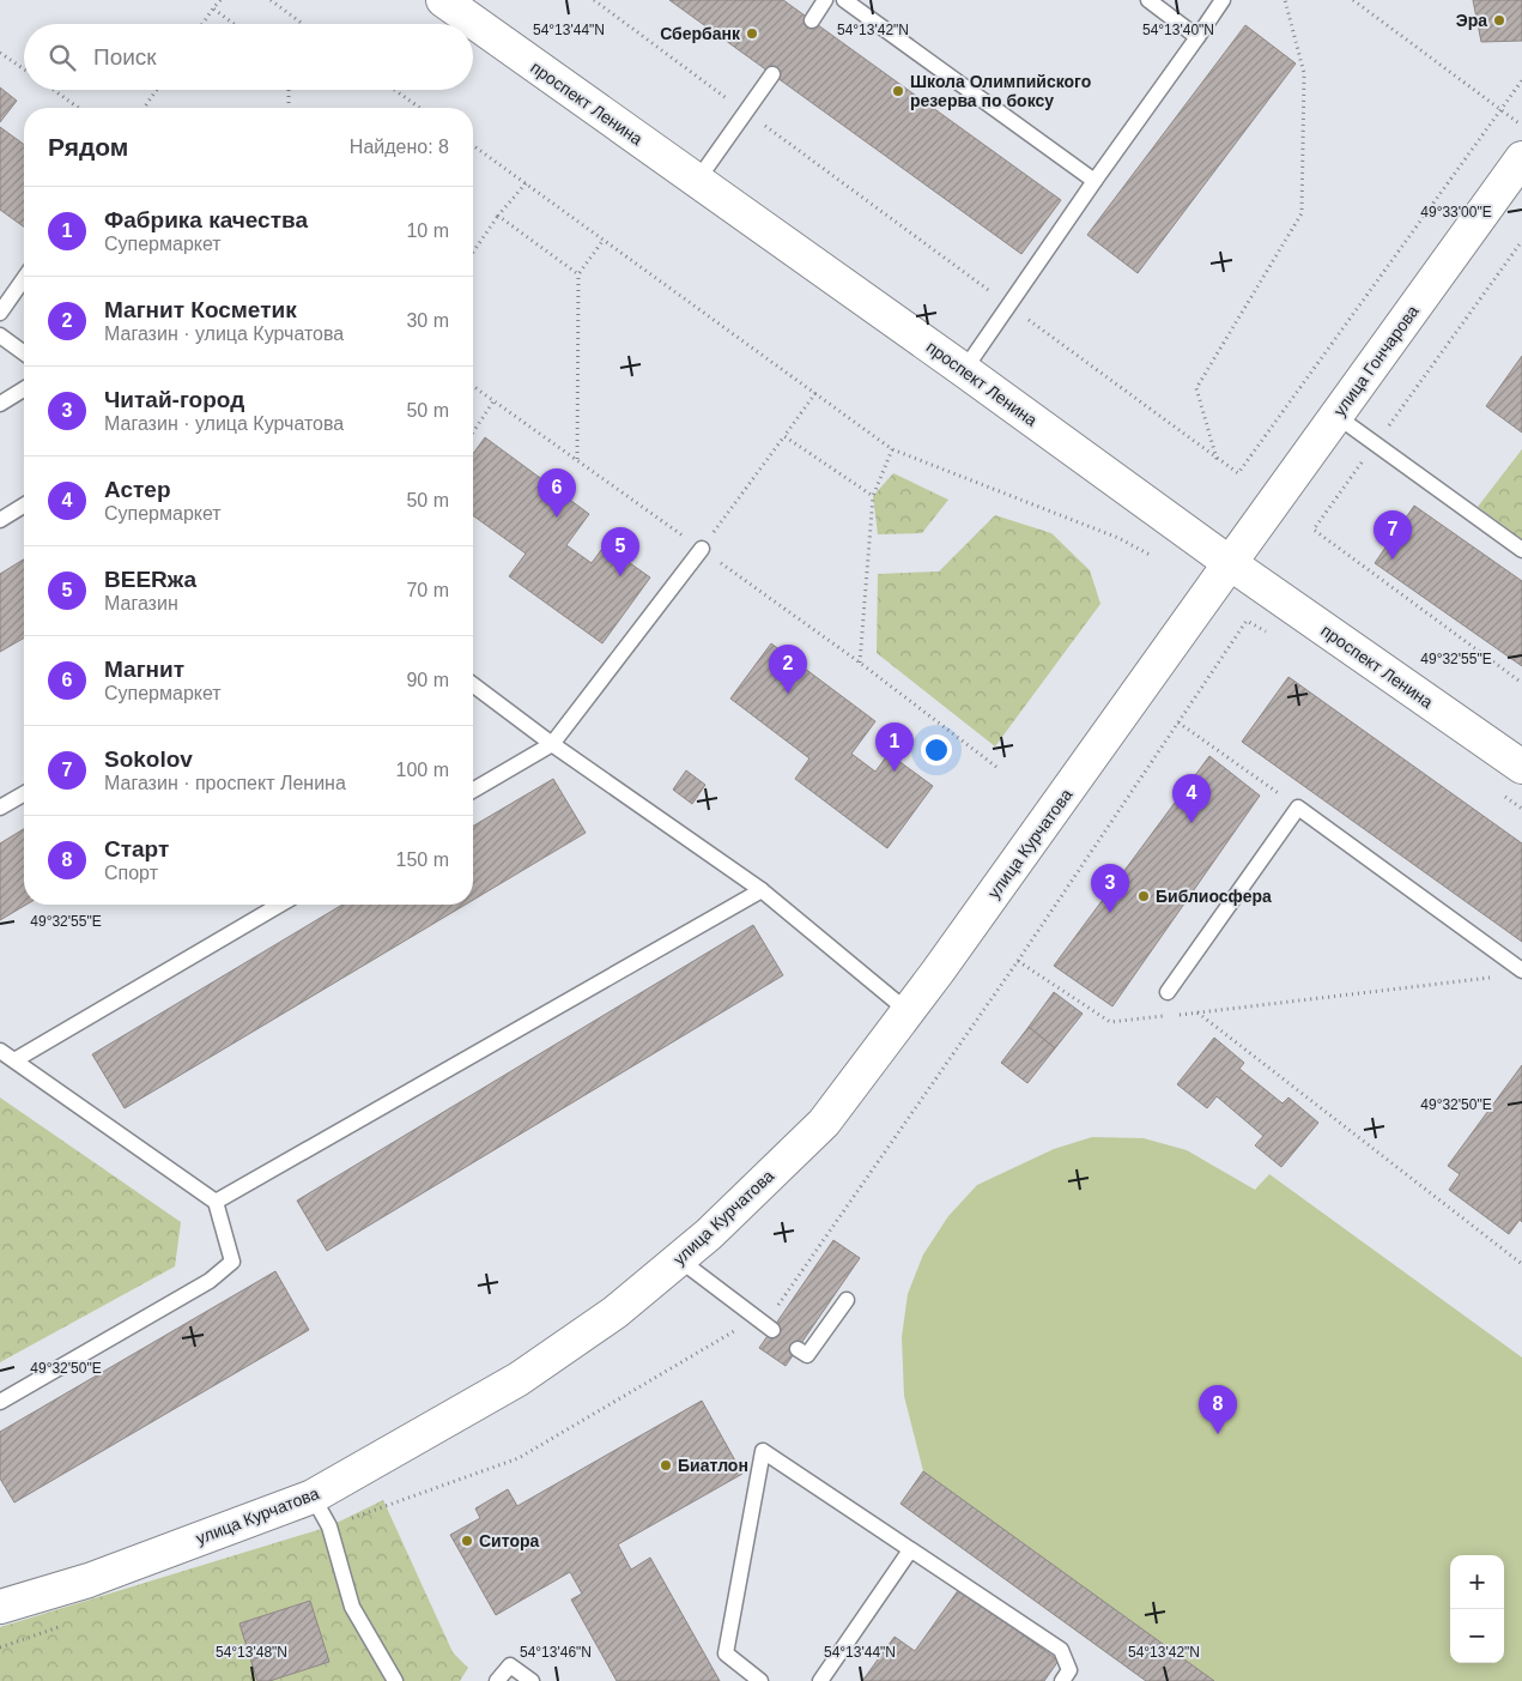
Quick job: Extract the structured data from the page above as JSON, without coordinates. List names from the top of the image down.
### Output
{
  "streets": {
    "street": ["проспект Ленина", "улица Гончарова", "улица Курчатова"]
  },
  "crossings": [
    ["проспект Ленина", "улица Гончарова"],
    ["проспект Ленина", "улица Курчатова"],
    ["улица Гончарова", "улица Курчатова"]
  ],
  "places": [
    "Эра",
    "Сбербанк",
    "Школа Олимпийского резерва по боксу",
    "Библиосфера",
    "Биатлон",
    "Ситора"
  ],
  "page": {
    "search": "Поиск",
    "heading": ["Рядом", "Найдено: 8"],
    "list": [
      {
        "mark": "1",
        "name": "Фабрика качества",
        "note": "Супермаркет",
        "value": "10 m"
      },
      {
        "mark": "2",
        "name": "Магнит Косметик",
        "note": "Магазин · улица Курчатова",
        "value": "30 m"
      },
      {
        "mark": "3",
        "name": "Читай-город",
        "note": "Магазин · улица Курчатова",
        "value": "50 m"
      },
      {
        "mark": "4",
        "name": "Астер",
        "note": "Супермаркет",
        "value": "50 m"
      },
      {
        "mark": "5",
        "name": "BEERжа",
        "note": "Магазин",
        "value": "70 m"
      },
      {
        "mark": "6",
        "name": "Магнит",
        "note": "Супермаркет",
        "value": "90 m"
      },
      {
        "mark": "7",
        "name": "Sokolov",
        "note": "Магазин · проспект Ленина",
        "value": "100 m"
      },
      {
        "mark": "8",
        "name": "Старт",
        "note": "Спорт",
        "value": "150 m"
      }
    ],
    "pins": [
      "6",
      "7",
      "5",
      "2",
      "1",
      "4",
      "3",
      "8"
    ],
    "map_buttons": ["+", "−"]
  },
  "coordinates": [
    "54°13'44\"N",
    "54°13'42\"N",
    "54°13'40\"N",
    "49°33'00\"E",
    "49°32'55\"E",
    "49°32'50\"E",
    "54°13'48\"N",
    "54°13'46\"N"
  ]
}
